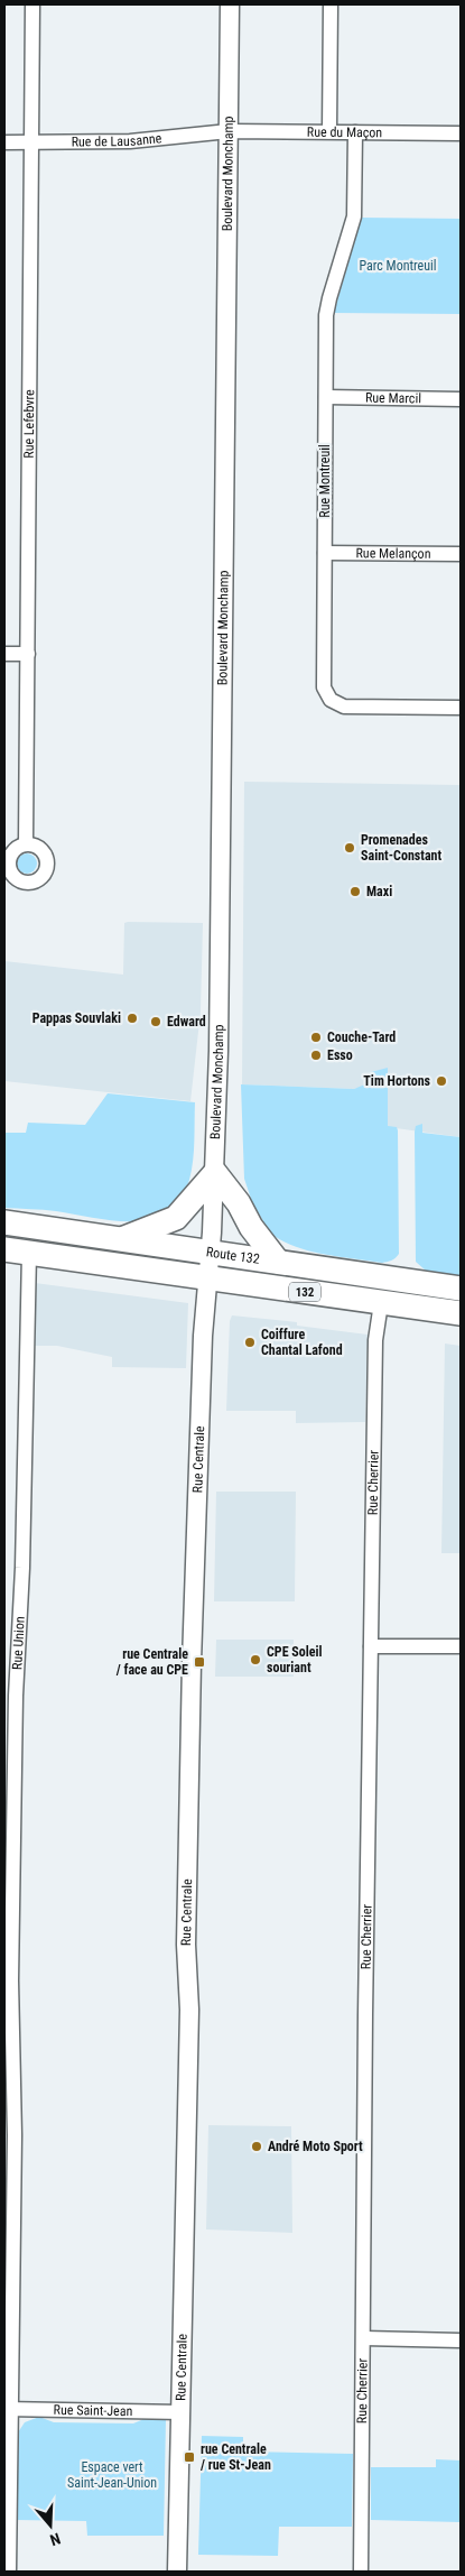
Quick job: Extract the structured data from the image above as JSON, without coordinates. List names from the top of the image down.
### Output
{
  "streets": {
    "highway": ["Route 132", "132"],
    "street": [
      "Rue du Maçon",
      "Rue de Lausanne",
      "Boulevard Monchamp",
      "Rue Marcil",
      "Rue Lefebvre",
      "Rue Montreuil",
      "Rue Melançon",
      "Rue Centrale",
      "Rue Cherrier",
      "Rue Union",
      "Rue Saint-Jean"
    ]
  },
  "crossings": [
    ["Rue du Maçon", "Rue de Lausanne"],
    ["Rue du Maçon", "Boulevard Monchamp"],
    ["Rue du Maçon", "Rue Montreuil"],
    ["Rue de Lausanne", "Boulevard Monchamp"],
    ["Rue de Lausanne", "Rue Lefebvre"],
    ["Boulevard Monchamp", "Route 132"],
    ["Boulevard Monchamp", "Rue Centrale"],
    ["Rue Marcil", "Rue Montreuil"],
    ["Rue Montreuil", "Rue Melançon"],
    ["Route 132", "Rue Centrale"],
    ["Route 132", "Rue Cherrier"],
    ["Route 132", "Rue Union"],
    ["Rue Centrale", "Rue Saint-Jean"],
    ["Rue Union", "Rue Saint-Jean"]
  ],
  "parks": ["Parc Montreuil", "Espace vert Saint-Jean-Union"],
  "places": {
    "other": [
      "Promenades Saint-Constant",
      "Maxi",
      "Pappas Souvlaki",
      "Edward",
      "Couche-Tard",
      "Esso",
      "Tim Hortons",
      "Coiffure Chantal Lafond",
      "CPE Soleil souriant",
      "André Moto Sport"
    ],
    "transit": ["rue Centrale / face au CPE", "rue Centrale / rue St-Jean"]
  },
  "north": "bottom"
}
